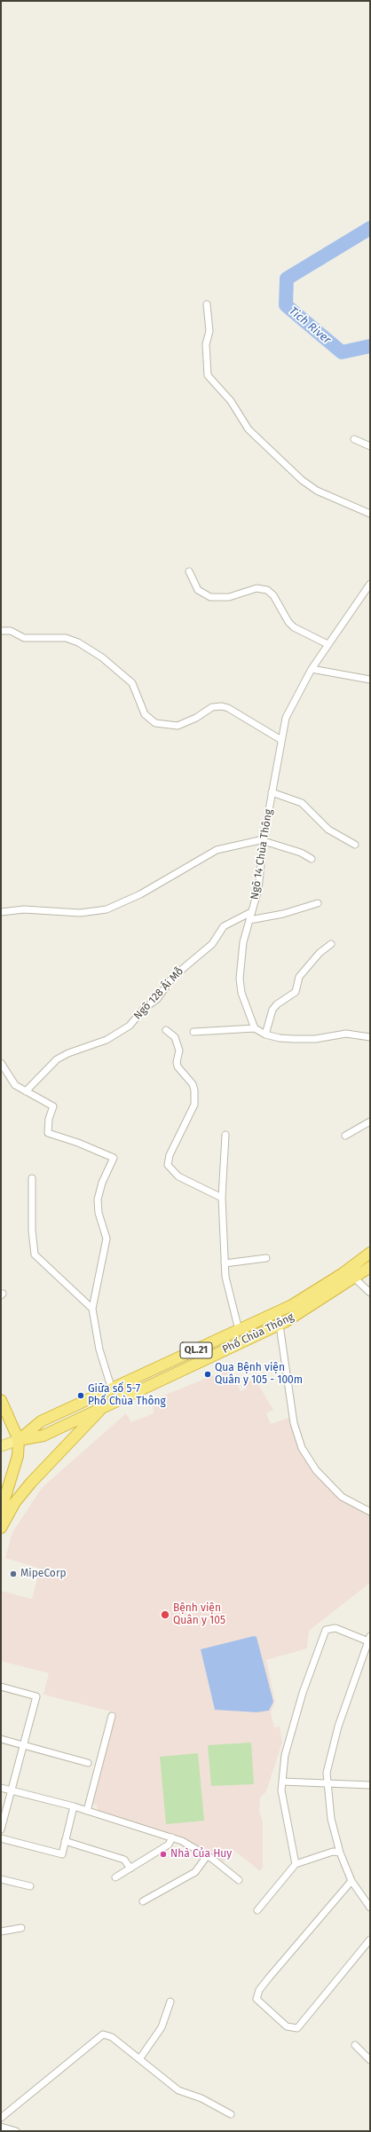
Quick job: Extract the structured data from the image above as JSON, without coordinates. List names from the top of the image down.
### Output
{
  "streets": {
    "highway": ["Phố Chùa Thông", "QL.21"],
    "street": ["Ngõ 14 Chùa Thông", "Ngõ 128 Ái Mỗ"]
  },
  "crossings": [
    ["Ngõ 14 Chùa Thông", "Ngõ 128 Ái Mỗ"]
  ],
  "water": ["Tich River"],
  "places": [
    "Qua Bệnh viện Quân y 105 - 100m",
    "Giữa số 5-7 Phố Chùa Thông",
    "MipeCorp",
    "Bệnh viện Quân y 105",
    "Nhà Của Huy"
  ]
}
